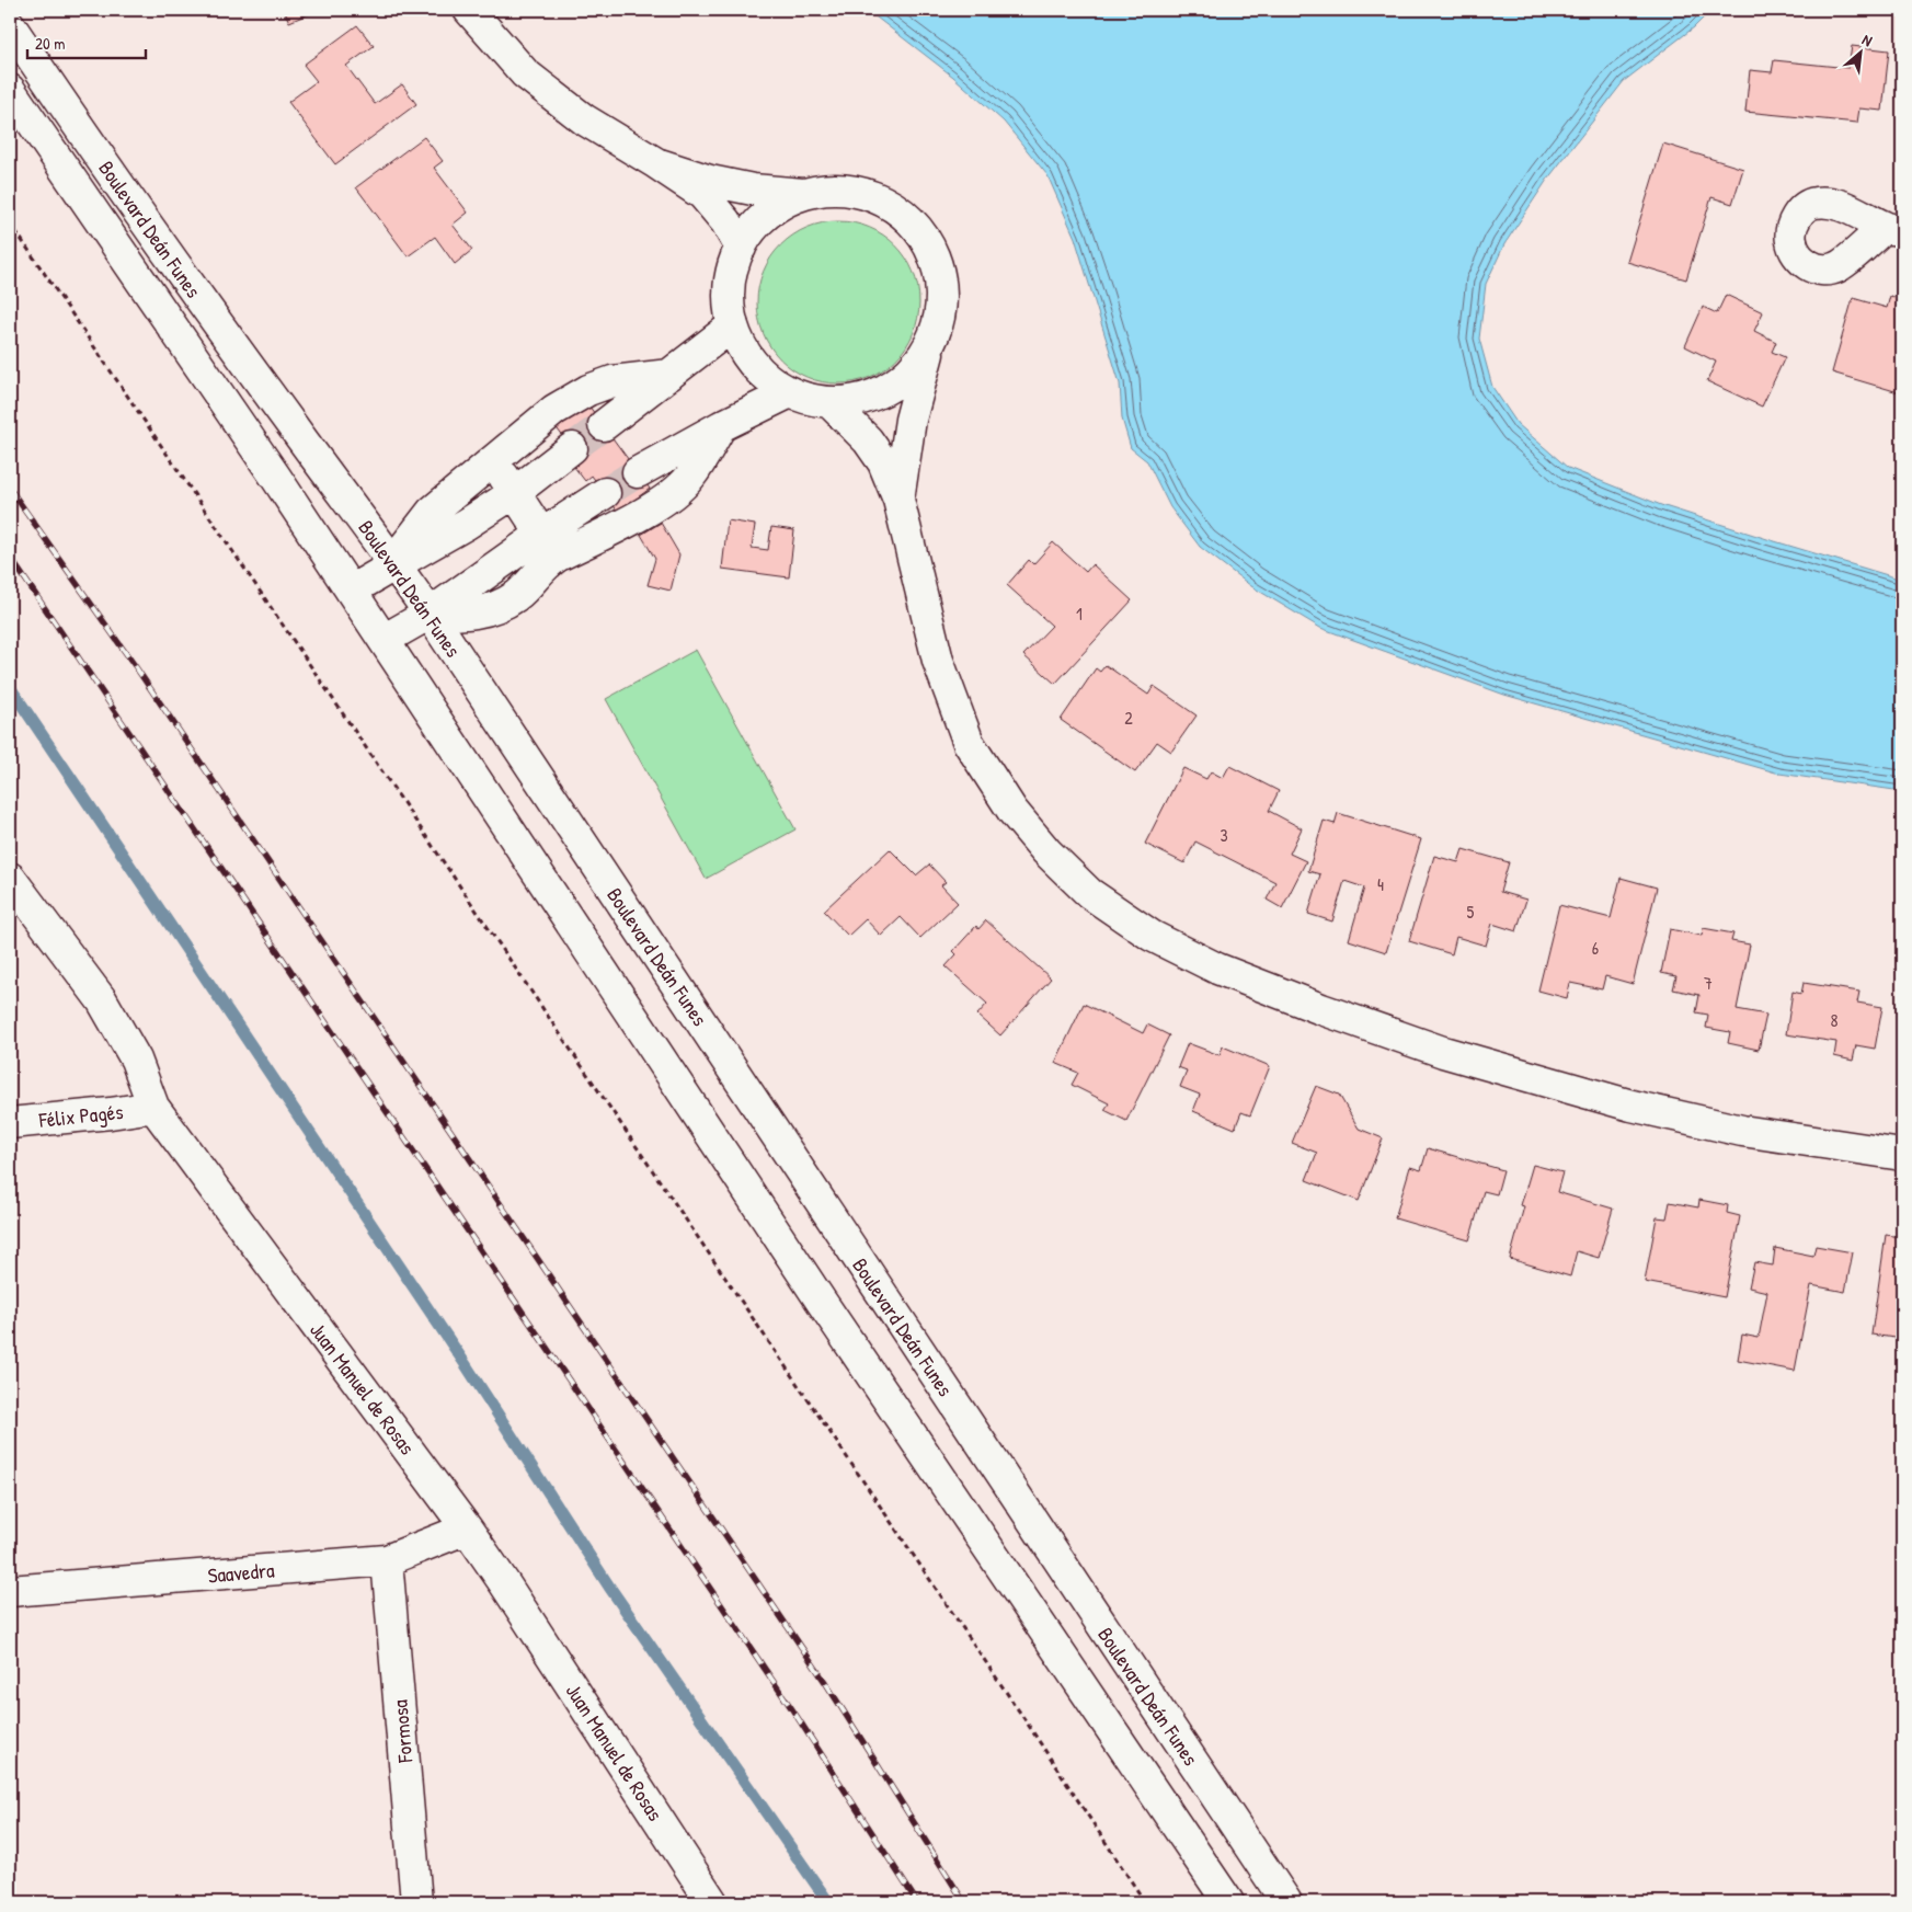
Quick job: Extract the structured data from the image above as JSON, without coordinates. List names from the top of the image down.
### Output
{
  "streets": {
    "street": [
      "Boulevard Deán Funes",
      "Félix Pagés",
      "Juan Manuel de Rosas",
      "Saavedra",
      "Formosa"
    ]
  },
  "crossings": [
    ["Félix Pagés", "Juan Manuel de Rosas"],
    ["Juan Manuel de Rosas", "Saavedra"],
    ["Saavedra", "Formosa"]
  ],
  "house_numbers": [
    "1",
    "2",
    "3",
    "4",
    "5",
    "6",
    "7",
    "8"
  ],
  "scale_bar": "20 m",
  "north": "top right"
}
